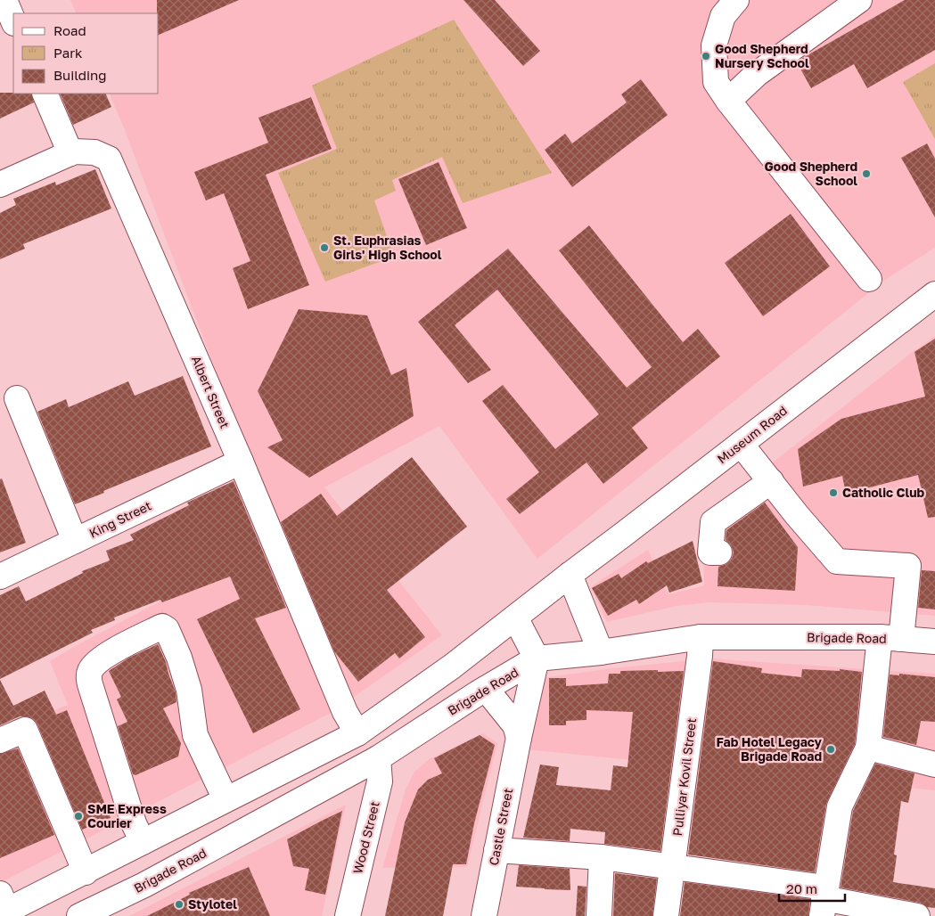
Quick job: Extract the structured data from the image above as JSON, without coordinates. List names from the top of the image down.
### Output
{
  "streets": {
    "street": [
      "Albert Street",
      "Museum Road",
      "King Street",
      "Brigade Road",
      "Pulliyar Kovil Street",
      "Castle Street",
      "Wood Street"
    ]
  },
  "crossings": [
    ["Albert Street", "King Street"],
    ["Brigade Road", "Pulliyar Kovil Street"],
    ["Brigade Road", "Castle Street"],
    ["Brigade Road", "Wood Street"]
  ],
  "places": [
    "Good Shepherd Nursery School",
    "Good Shepherd School",
    "St. Euphrasias Girls' High School",
    "Catholic Club",
    "Fab Hotel Legacy Brigade Road",
    "SME Express Courier",
    "Stylotel"
  ],
  "legend": ["Road", "Park", "Building"],
  "scale_bar": "20 m"
}
